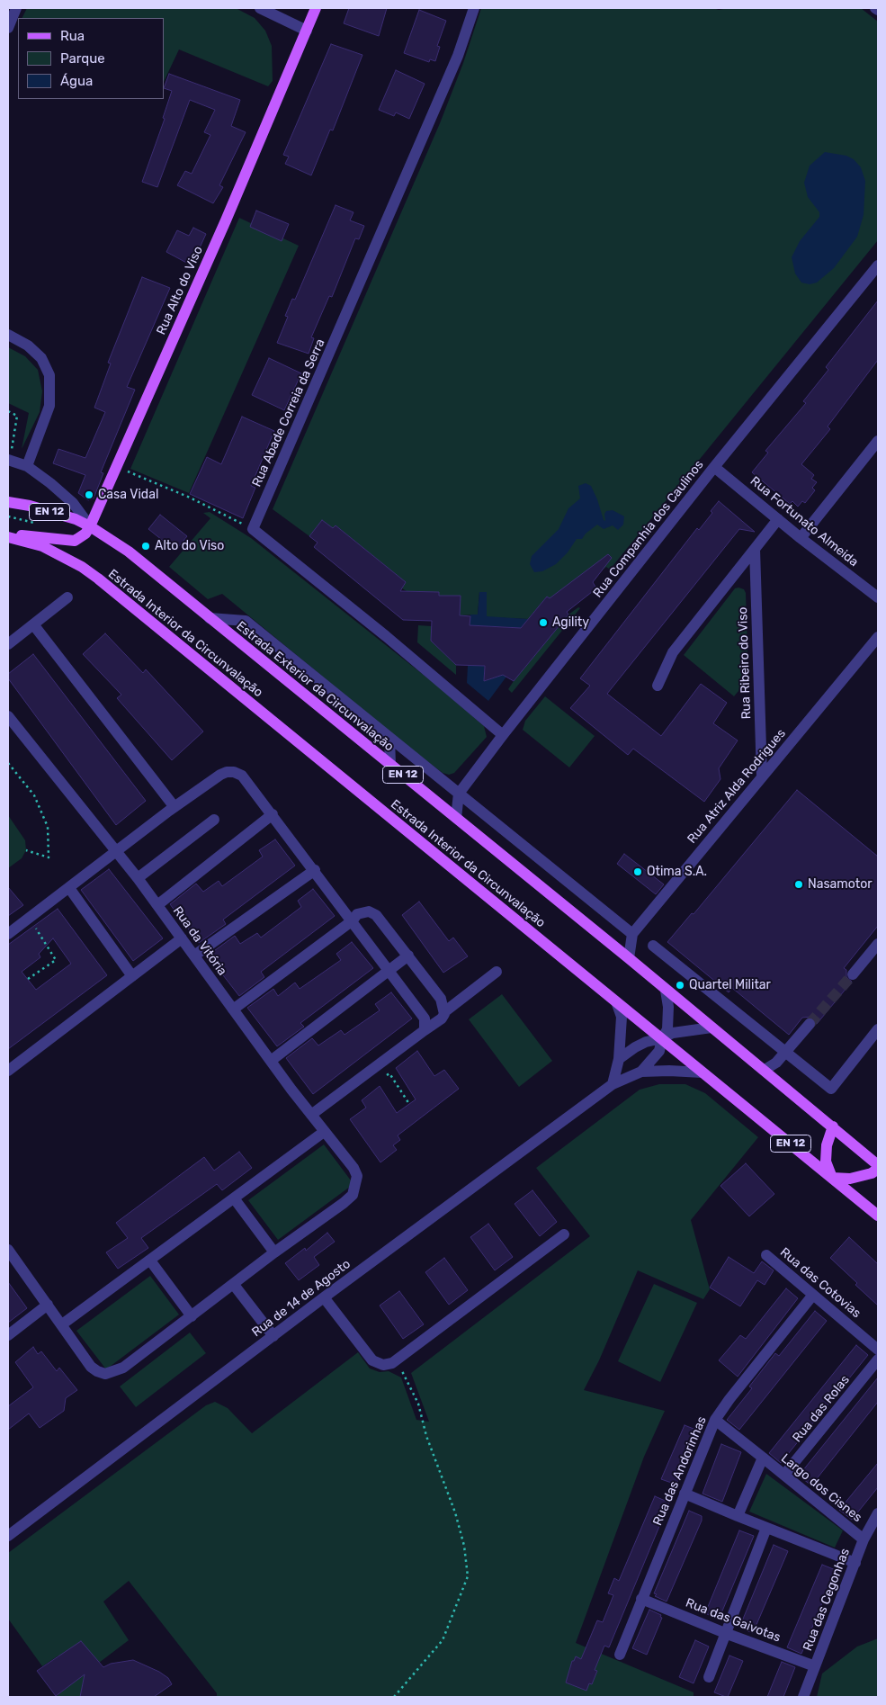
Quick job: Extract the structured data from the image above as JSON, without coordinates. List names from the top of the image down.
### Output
{
  "streets": {
    "main road": [
      "Rua Alto do Viso",
      "EN 12",
      "Estrada Interior da Circunvalação",
      "Estrada Exterior da Circunvalação"
    ],
    "street": [
      "Rua Abade Correia da Serra",
      "Rua Fortunato Almeida",
      "Rua Companhia dos Caulinos",
      "Rua Ribeiro do Viso",
      "Rua Atriz Alda Rodrigues",
      "Rua da Vitória",
      "Rua das Cotovias",
      "Rua de 14 de Agosto",
      "Rua das Rolas",
      "Rua das Andorinhas",
      "Largo dos Cisnes",
      "Rua das Cegonhas",
      "Rua das Gaivotas"
    ]
  },
  "crossings": [
    ["Rua Alto do Viso", "Estrada Interior da Circunvalação"],
    ["Rua Alto do Viso", "Estrada Exterior da Circunvalação"],
    ["Rua Fortunato Almeida", "Rua Companhia dos Caulinos"],
    ["Estrada Interior da Circunvalação", "Rua de 14 de Agosto"],
    ["Rua Ribeiro do Viso", "Rua Atriz Alda Rodrigues"],
    ["Estrada Exterior da Circunvalação", "Rua Atriz Alda Rodrigues"],
    ["Estrada Exterior da Circunvalação", "Rua de 14 de Agosto"],
    ["Rua das Cotovias", "Rua das Andorinhas"],
    ["Rua das Rolas", "Largo dos Cisnes"],
    ["Rua das Andorinhas", "Largo dos Cisnes"],
    ["Rua das Andorinhas", "Rua das Gaivotas"],
    ["Largo dos Cisnes", "Rua das Cegonhas"],
    ["Rua das Cegonhas", "Rua das Gaivotas"]
  ],
  "places": [
    "Casa Vidal",
    "Alto do Viso",
    "Agility",
    "Otima S.A.",
    "Nasamotor",
    "Quartel Militar"
  ],
  "legend": ["Rua", "Parque", "Água"]
}
